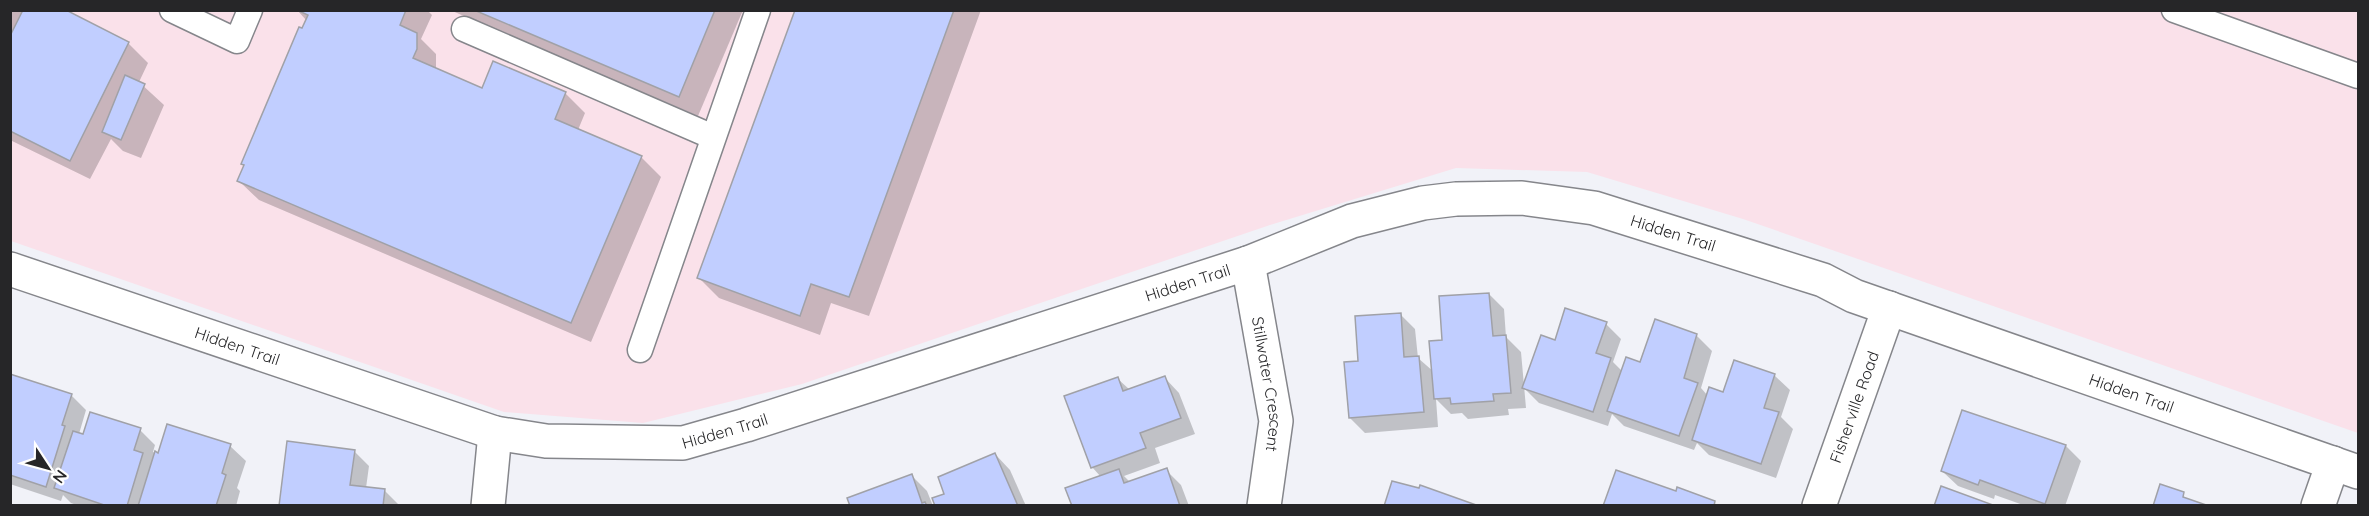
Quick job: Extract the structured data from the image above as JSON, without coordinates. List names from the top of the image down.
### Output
{
  "streets": {
    "street": ["Hidden Trail", "Stillwater Crescent", "Fisherville Road"]
  },
  "crossings": [
    ["Hidden Trail", "Stillwater Crescent"],
    ["Hidden Trail", "Fisherville Road"]
  ],
  "north": "bottom right"
}
